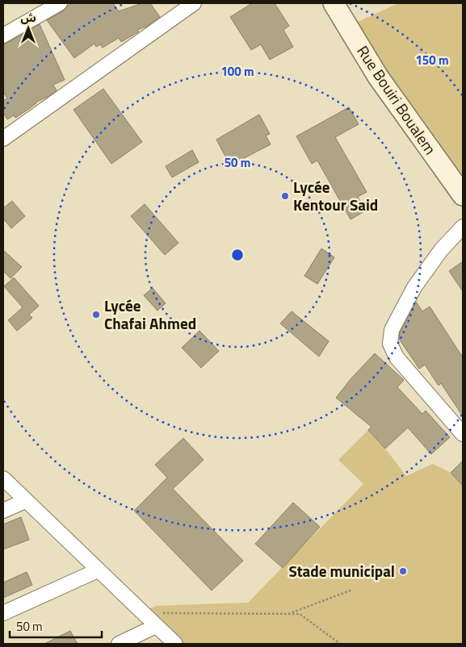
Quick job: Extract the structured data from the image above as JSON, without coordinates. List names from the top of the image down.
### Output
{
  "streets": {
    "main road": ["Rue Bouiri Boualem"]
  },
  "places": ["Lycée Kentour Said", "Lycée Chafai Ahmed", "Stade municipal"],
  "scale_bar": "50 m",
  "north": "top",
  "rings": ["150 m", "100 m", "50 m"]
}
